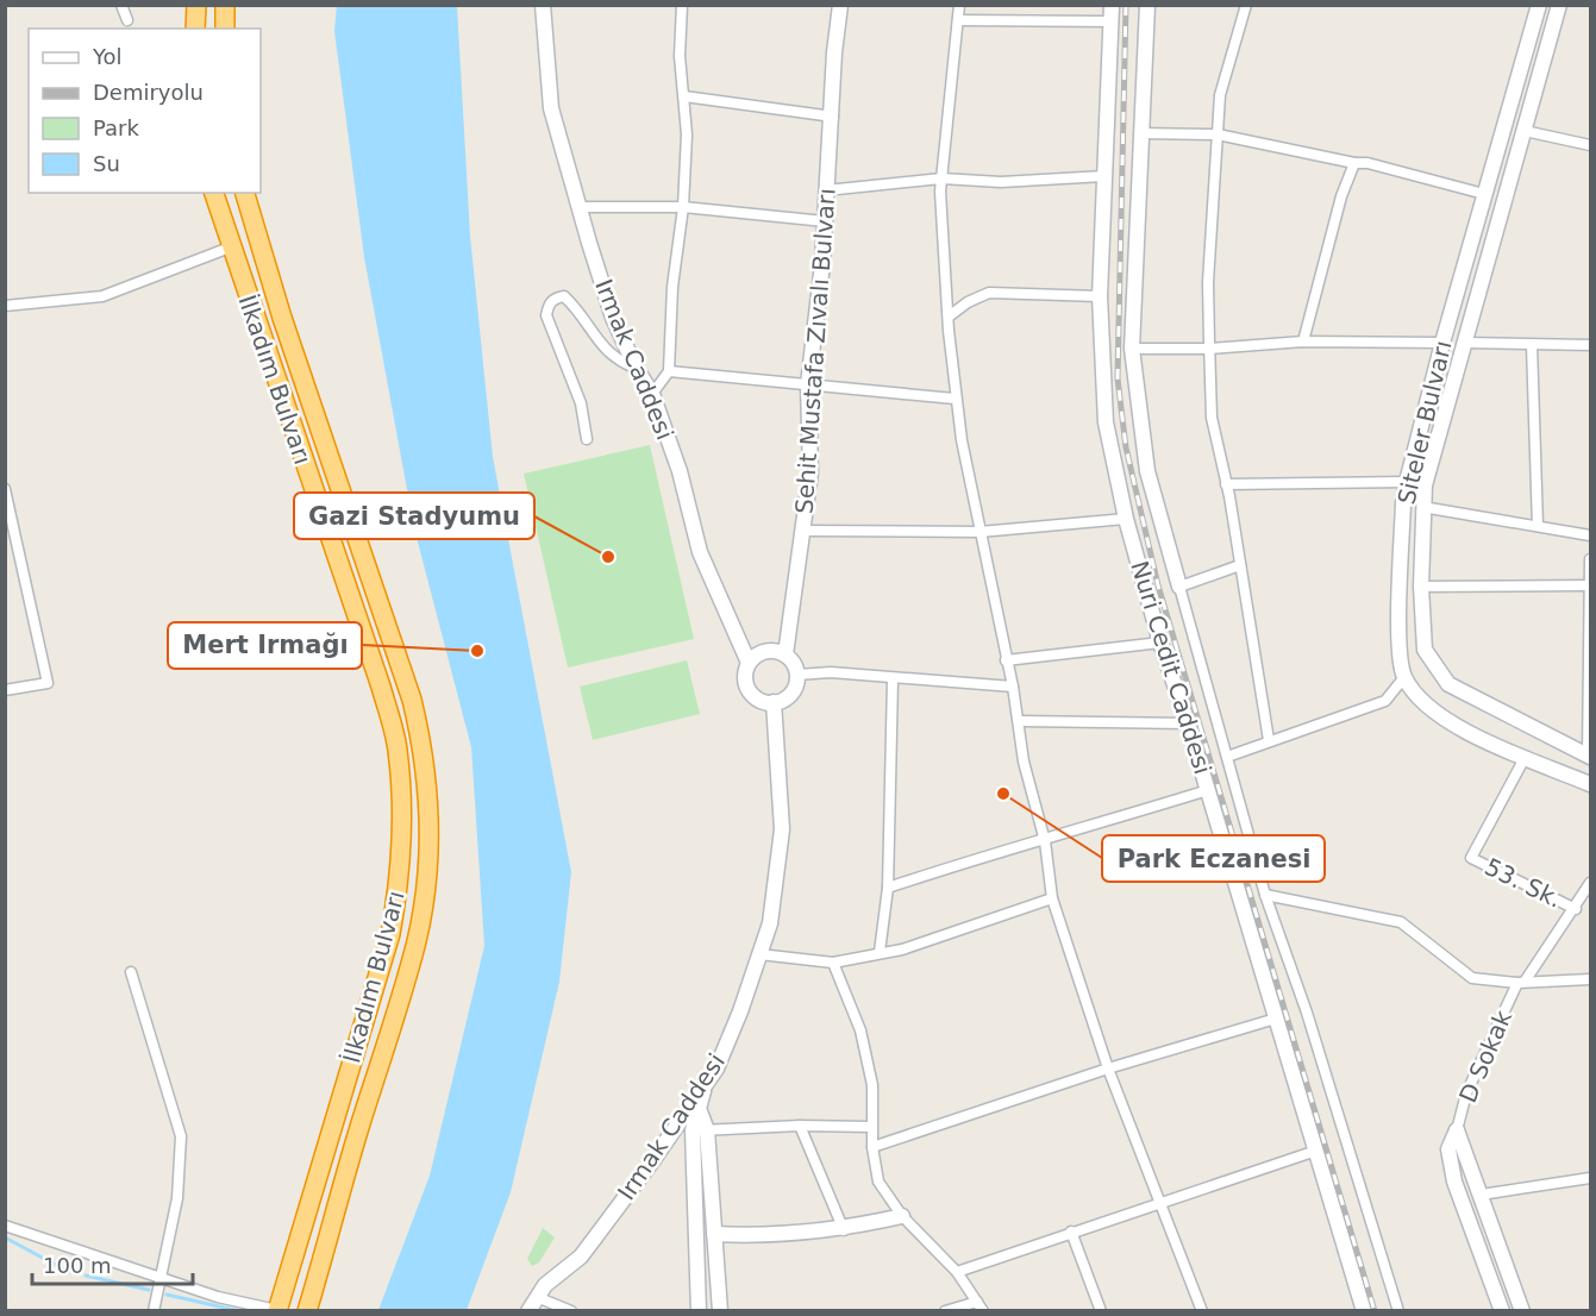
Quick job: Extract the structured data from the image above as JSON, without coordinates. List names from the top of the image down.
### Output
{
  "streets": {
    "highway": ["İlkadım Bulvarı"],
    "street": [
      "Sehit Mustafa Zıvalı Bulvarı",
      "Irmak Caddesi",
      "Siteler Bulvarı",
      "Nuri Cedit Caddesi",
      "53. Sk.",
      "D Sokak"
    ]
  },
  "crossings": [
    ["Sehit Mustafa Zıvalı Bulvarı", "Irmak Caddesi"],
    ["53. Sk.", "D Sokak"]
  ],
  "places": ["Gazi Stadyumu", "Mert Irmağı", "Park Eczanesi"],
  "legend": [
    "Yol",
    "Demiryolu",
    "Park",
    "Su"
  ],
  "scale_bar": "100 m"
}
